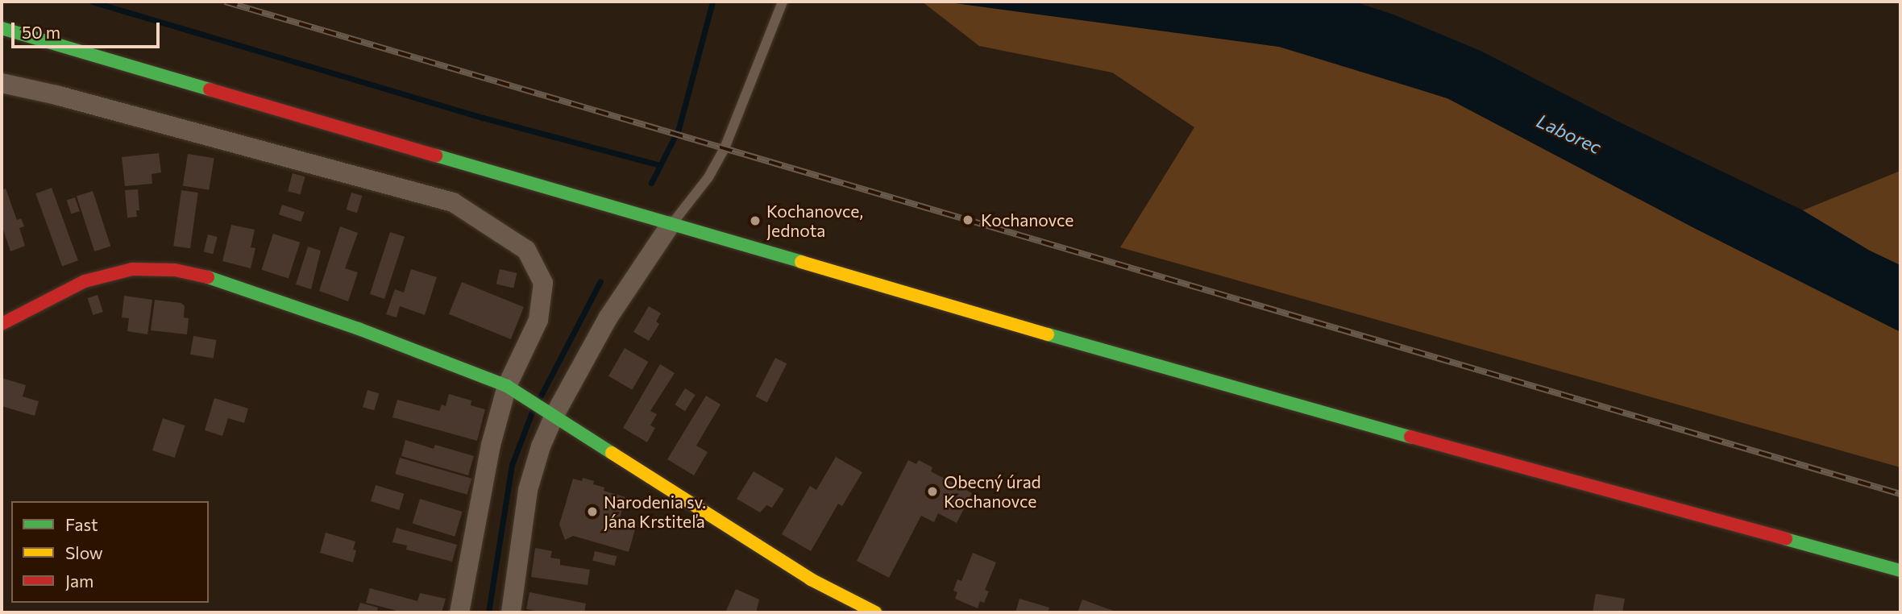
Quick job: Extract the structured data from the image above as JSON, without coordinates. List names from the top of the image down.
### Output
{
  "water": ["Laborec"],
  "places": [
    "Kochanovce",
    "Kochanovce, Jednota",
    "Obecný úrad Kochanovce",
    "Narodenia sv. Jána Krstiteľa"
  ],
  "legend": ["Fast", "Slow", "Jam"],
  "scale_bar": "50 m"
}
